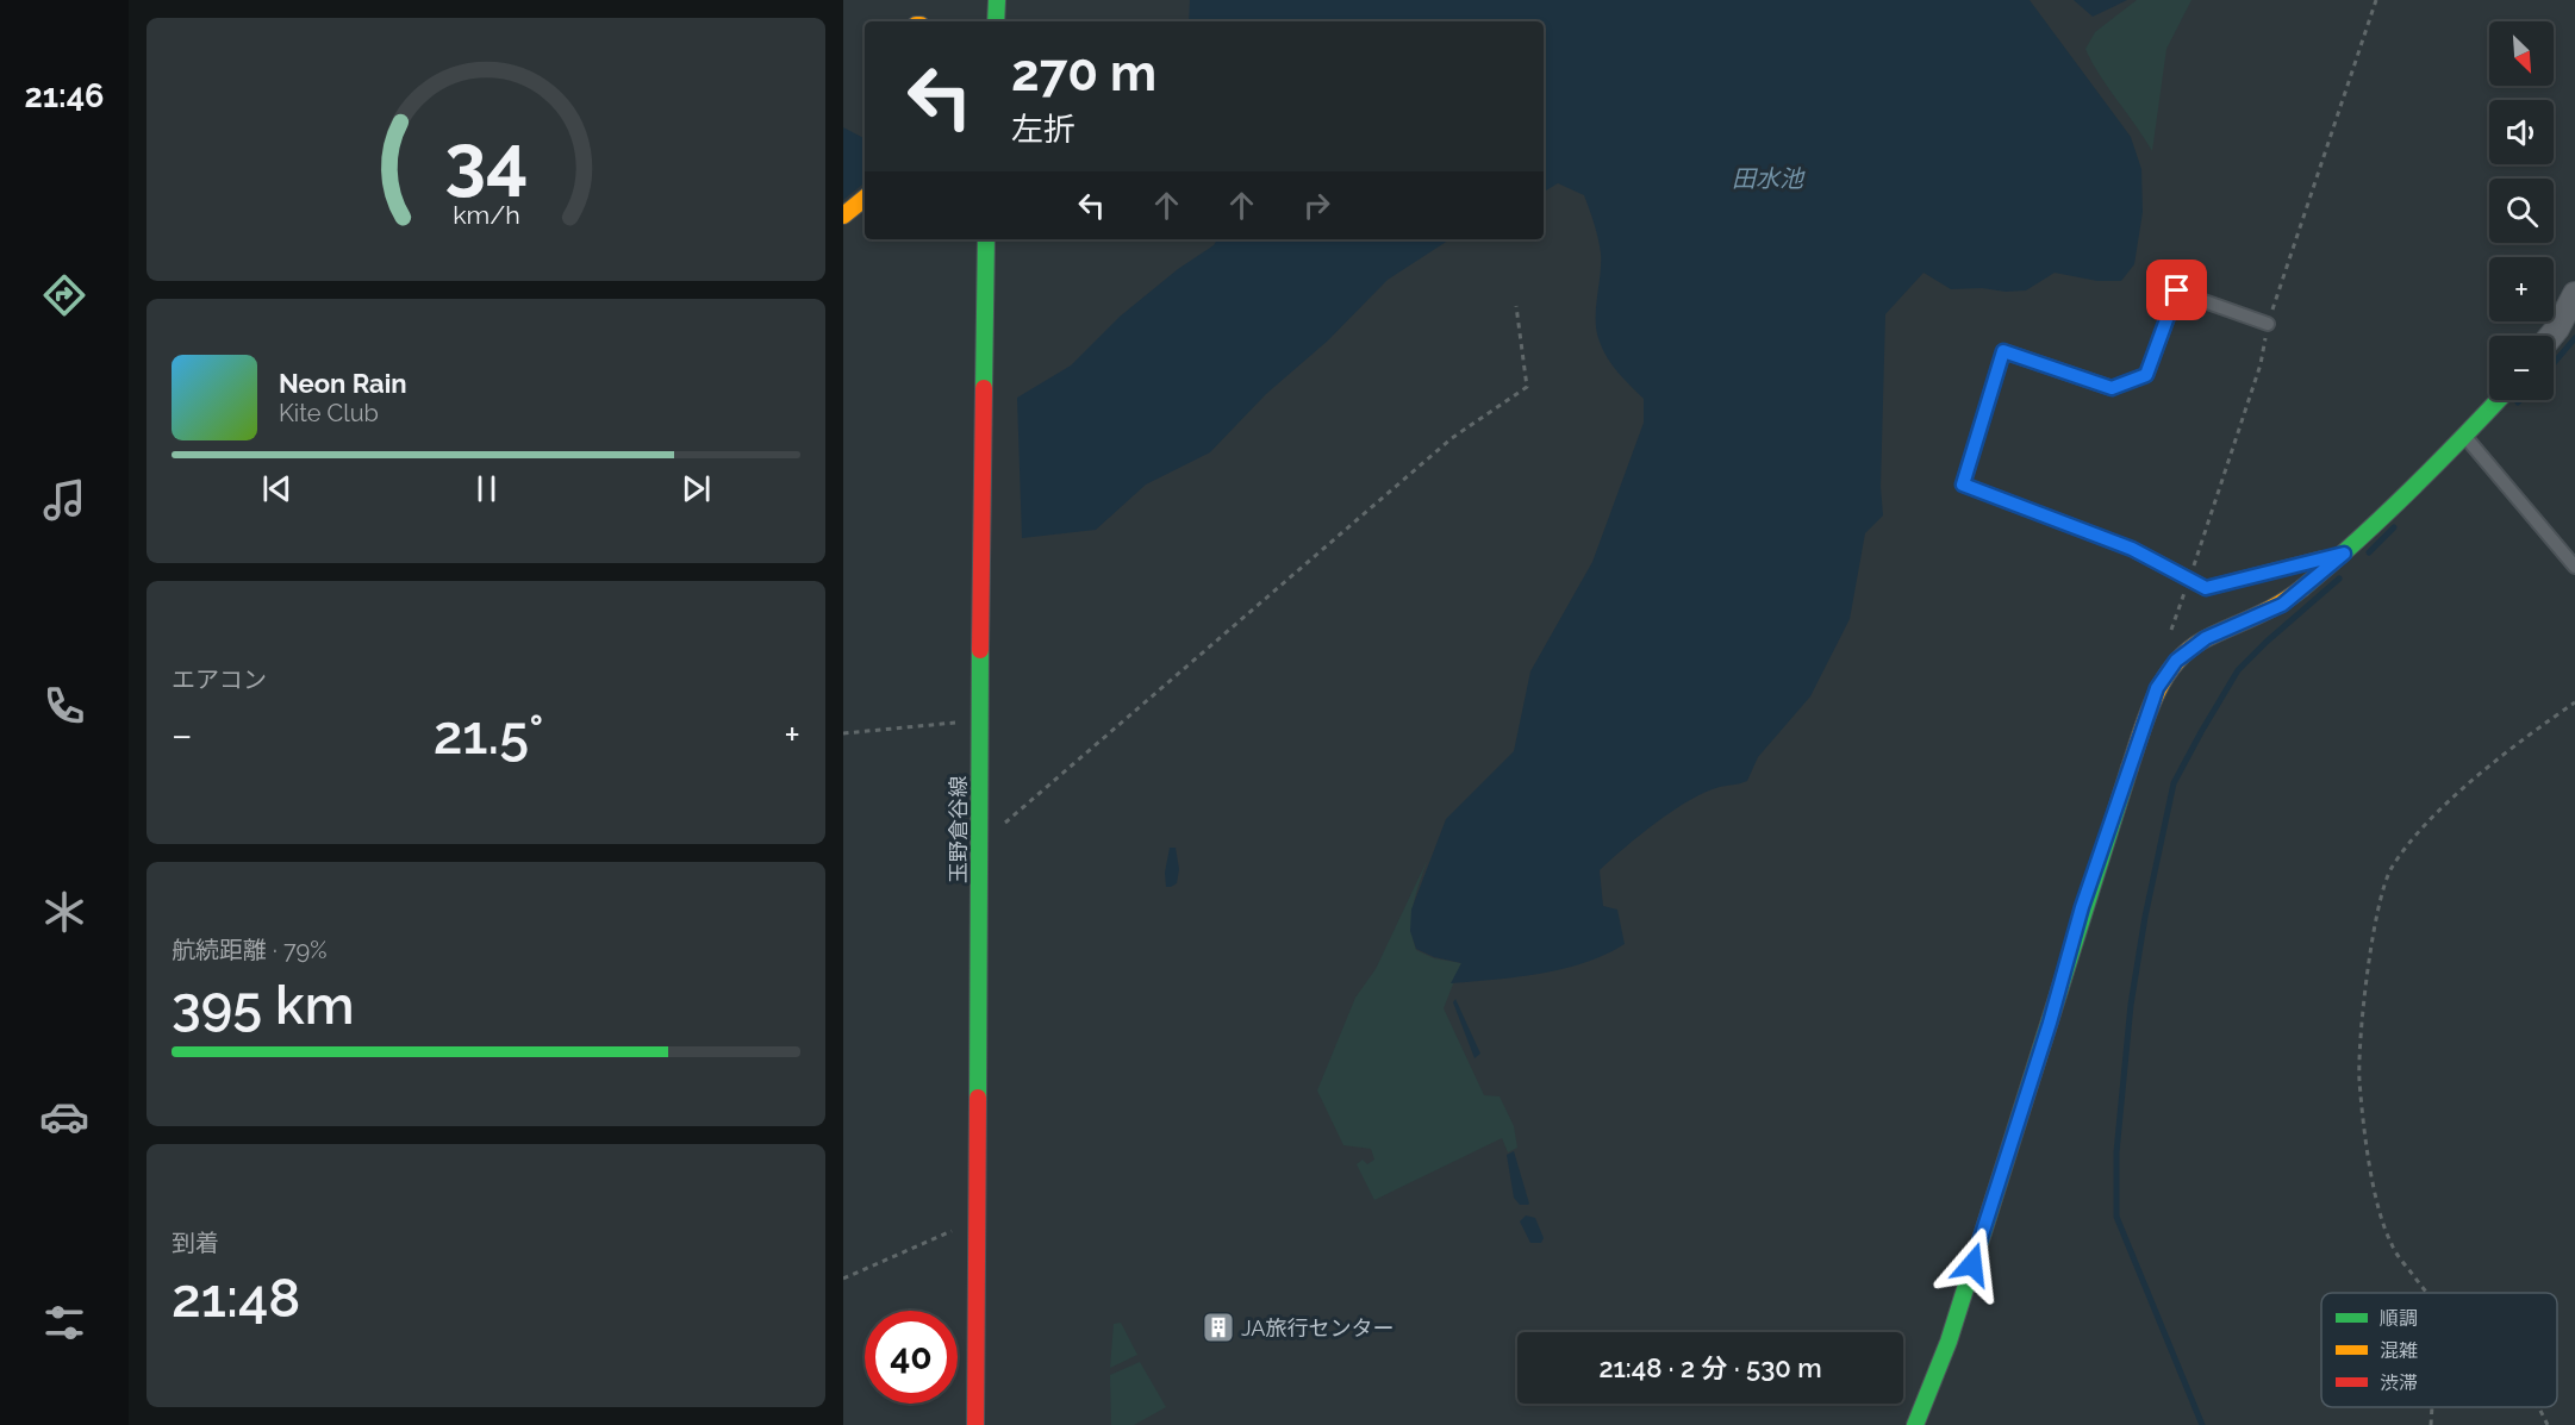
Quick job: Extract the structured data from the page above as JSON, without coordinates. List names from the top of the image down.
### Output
{
  "streets": {
    "main road": ["玉野倉谷線"]
  },
  "water": ["田水池"],
  "places": {
    "building": ["JA旅行センター"]
  },
  "legend": ["順調", "混雑", "渋滞"],
  "north": "bottom right",
  "page": {
    "tabs": "21:46",
    "map_buttons": ["+", "−"],
    "turn": ["270 m", "左折"],
    "song": ["Neon Rain", "Kite Club"],
    "tile": [
      "エアコン",
      ["航続距離 · 79%", "395 km"],
      ["到着", "21:48"]
    ],
    "heat": ["−", "21.5°", "+"],
    "limit": "40",
    "trip": "21:48 · 2 分 · 530 m",
    "gauge": ["34", "km/h"]
  }
}
